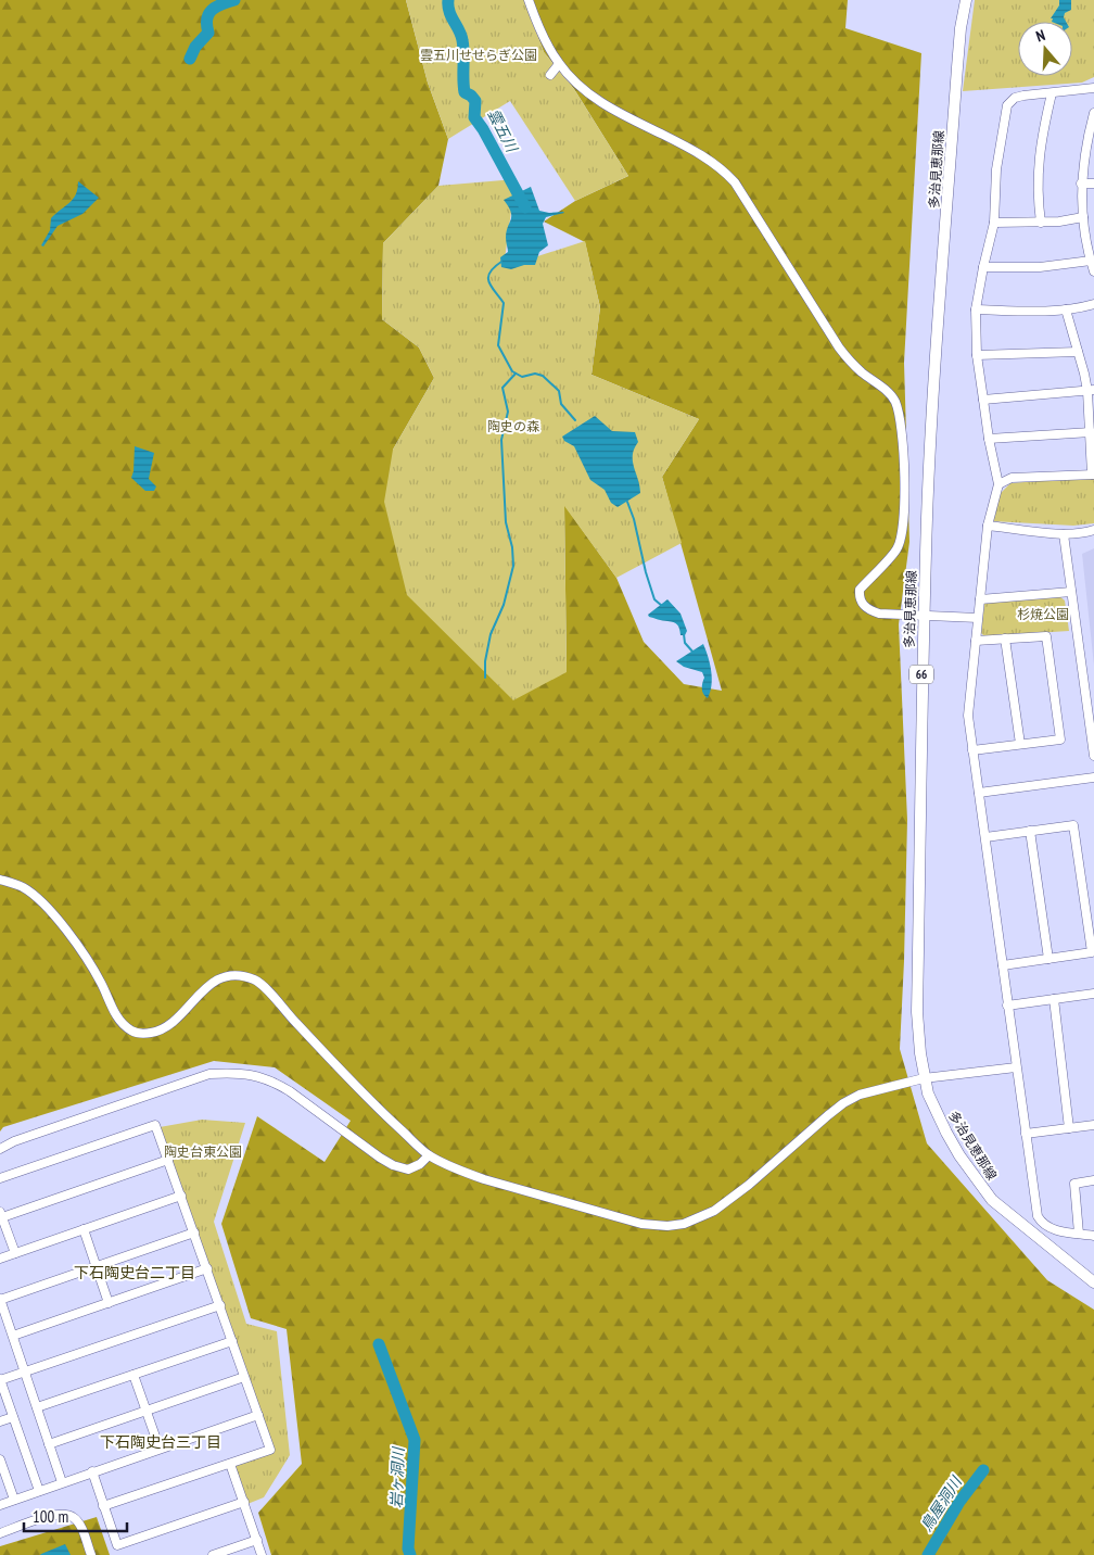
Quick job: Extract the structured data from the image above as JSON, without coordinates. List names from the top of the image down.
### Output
{
  "streets": {
    "main road": ["多治見恵那線", "66"]
  },
  "districts": ["下石陶史台二丁目", "下石陶史台三丁目"],
  "water": ["雲五川", "岩ヶ洞川", "鳥屋洞川"],
  "parks": [
    "雲五川せせらぎ公園",
    "陶史の森",
    "杉焼公園",
    "陶史台東公園"
  ],
  "scale_bar": "100 m",
  "north": "top"
}
